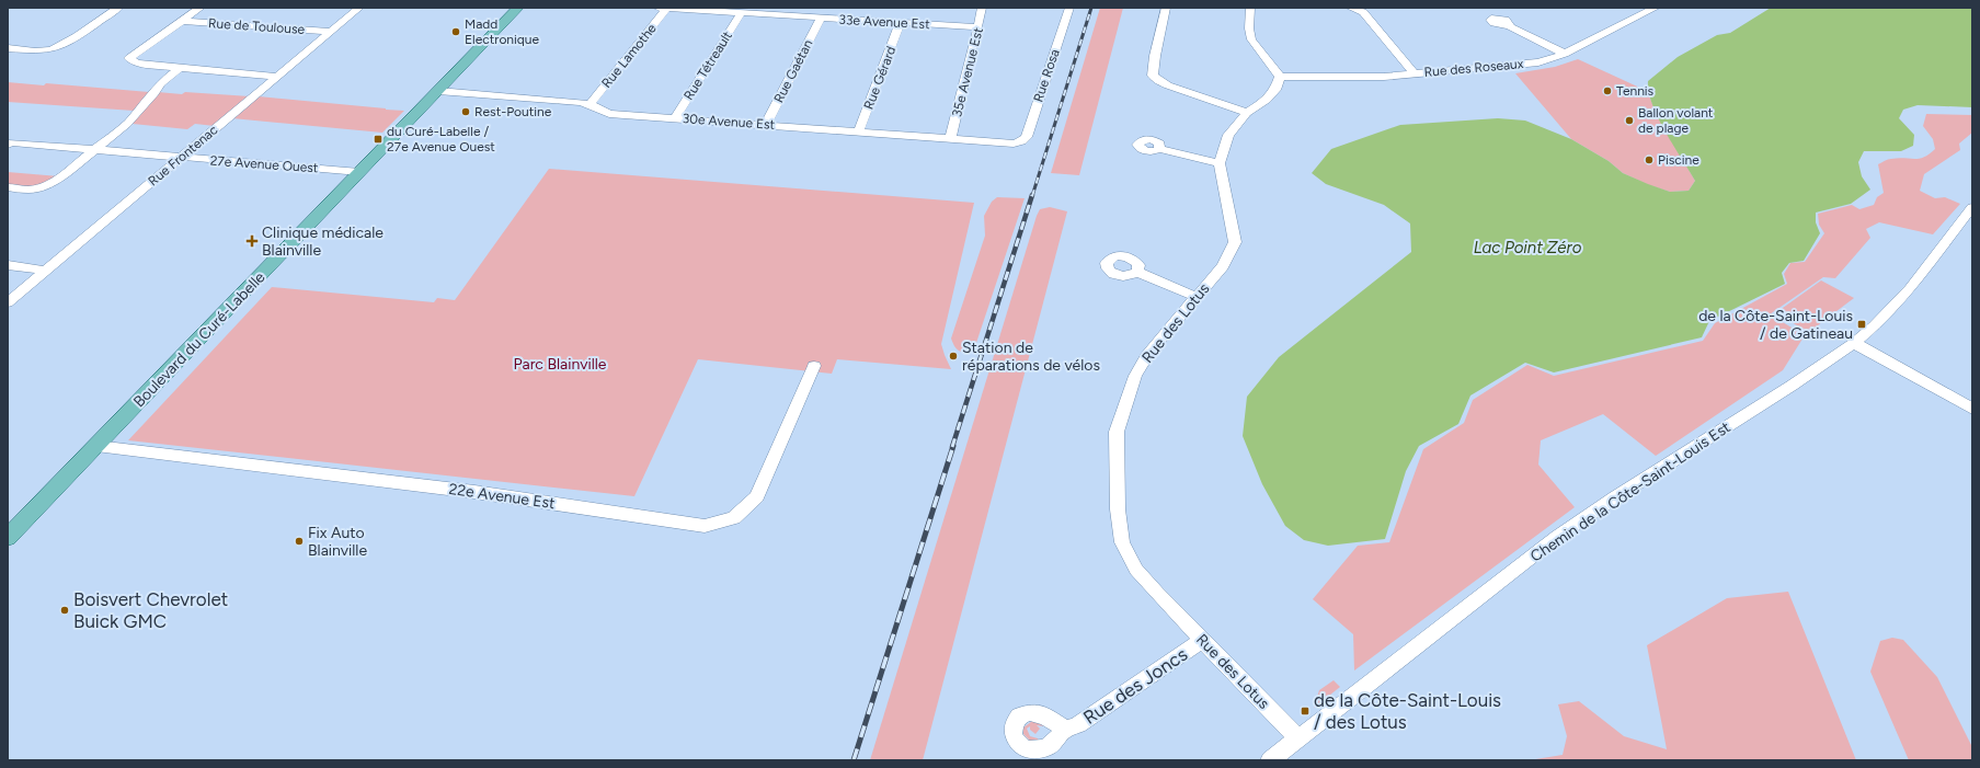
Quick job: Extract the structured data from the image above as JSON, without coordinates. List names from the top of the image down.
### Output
{
  "streets": {
    "main road": ["Boulevard du Curé-Labelle"],
    "street": [
      "33e Avenue Est",
      "Rue de Toulouse",
      "Rue Lamothe",
      "Rue Tétreault",
      "Rue des Roseaux",
      "Rue Gaétan",
      "35e Avenue Est",
      "Rue Rosa",
      "Rue Gérard",
      "30e Avenue Est",
      "Rue Frontenac",
      "27e Avenue Ouest",
      "Rue des Lotus",
      "Chemin de la Côte-Saint-Louis Est",
      "22e Avenue Est",
      "Rue des Joncs"
    ]
  },
  "crossings": [
    ["33e Avenue Est", "Rue Lamothe"],
    ["33e Avenue Est", "Rue Tétreault"],
    ["33e Avenue Est", "Rue Gaétan"],
    ["33e Avenue Est", "35e Avenue Est"],
    ["33e Avenue Est", "Rue Gérard"],
    ["Rue de Toulouse", "Rue Frontenac"],
    ["Rue Lamothe", "30e Avenue Est"],
    ["Rue Tétreault", "30e Avenue Est"],
    ["Rue des Roseaux", "Rue des Lotus"],
    ["Rue Gaétan", "30e Avenue Est"],
    ["35e Avenue Est", "30e Avenue Est"],
    ["Rue Rosa", "30e Avenue Est"],
    ["Rue Gérard", "30e Avenue Est"],
    ["30e Avenue Est", "Boulevard du Curé-Labelle"],
    ["Rue Frontenac", "27e Avenue Ouest"],
    ["27e Avenue Ouest", "Boulevard du Curé-Labelle"],
    ["Rue des Lotus", "Chemin de la Côte-Saint-Louis Est"],
    ["Rue des Lotus", "Rue des Joncs"],
    ["Boulevard du Curé-Labelle", "22e Avenue Est"]
  ],
  "water": ["Lac Point Zéro"],
  "parks": ["Parc Blainville"],
  "places": {
    "other": [
      "Madd Electronique",
      "Tennis",
      "Rest-Poutine",
      "Ballon volant de plage",
      "Piscine",
      "Station de réparations de vélos",
      "Fix Auto Blainville",
      "Boisvert Chevrolet Buick GMC"
    ],
    "transit": ["du Curé-Labelle / 27e Avenue Ouest", "de la Côte-Saint-Louis / de Gatineau", "de la Côte-Saint-Louis / des Lotus"],
    "health": ["Clinique médicale Blainville"]
  }
}
